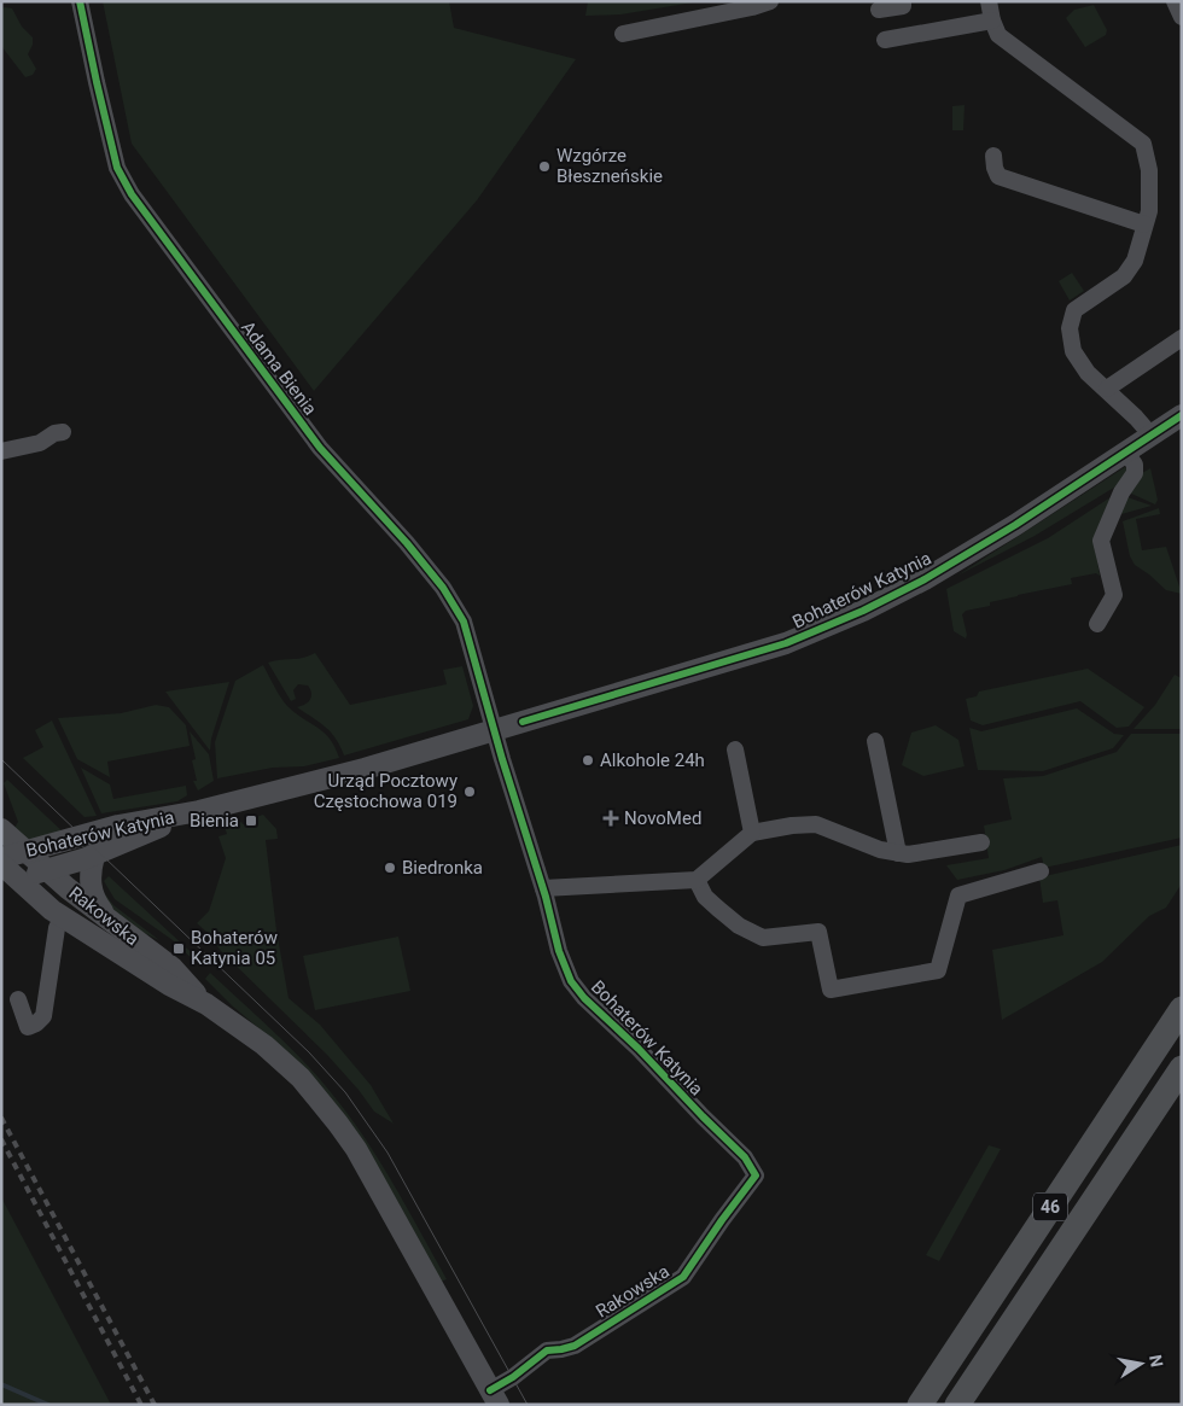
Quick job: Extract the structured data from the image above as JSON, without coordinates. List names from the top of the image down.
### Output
{
  "streets": {
    "main road": ["46"],
    "street": ["Adama Bienia", "Bohaterów Katynia", "Rakowska"]
  },
  "crossings": [
    ["Adama Bienia", "Bohaterów Katynia"],
    ["Bohaterów Katynia", "Rakowska"]
  ],
  "places": {
    "other": [
      "Wzgórze Błeszneńskie",
      "Alkohole 24h",
      "Urząd Pocztowy Częstochowa 019",
      "Biedronka"
    ],
    "health": ["NovoMed"],
    "transit": ["Bienia", "Bohaterów Katynia 05"]
  },
  "north": "right"
}
